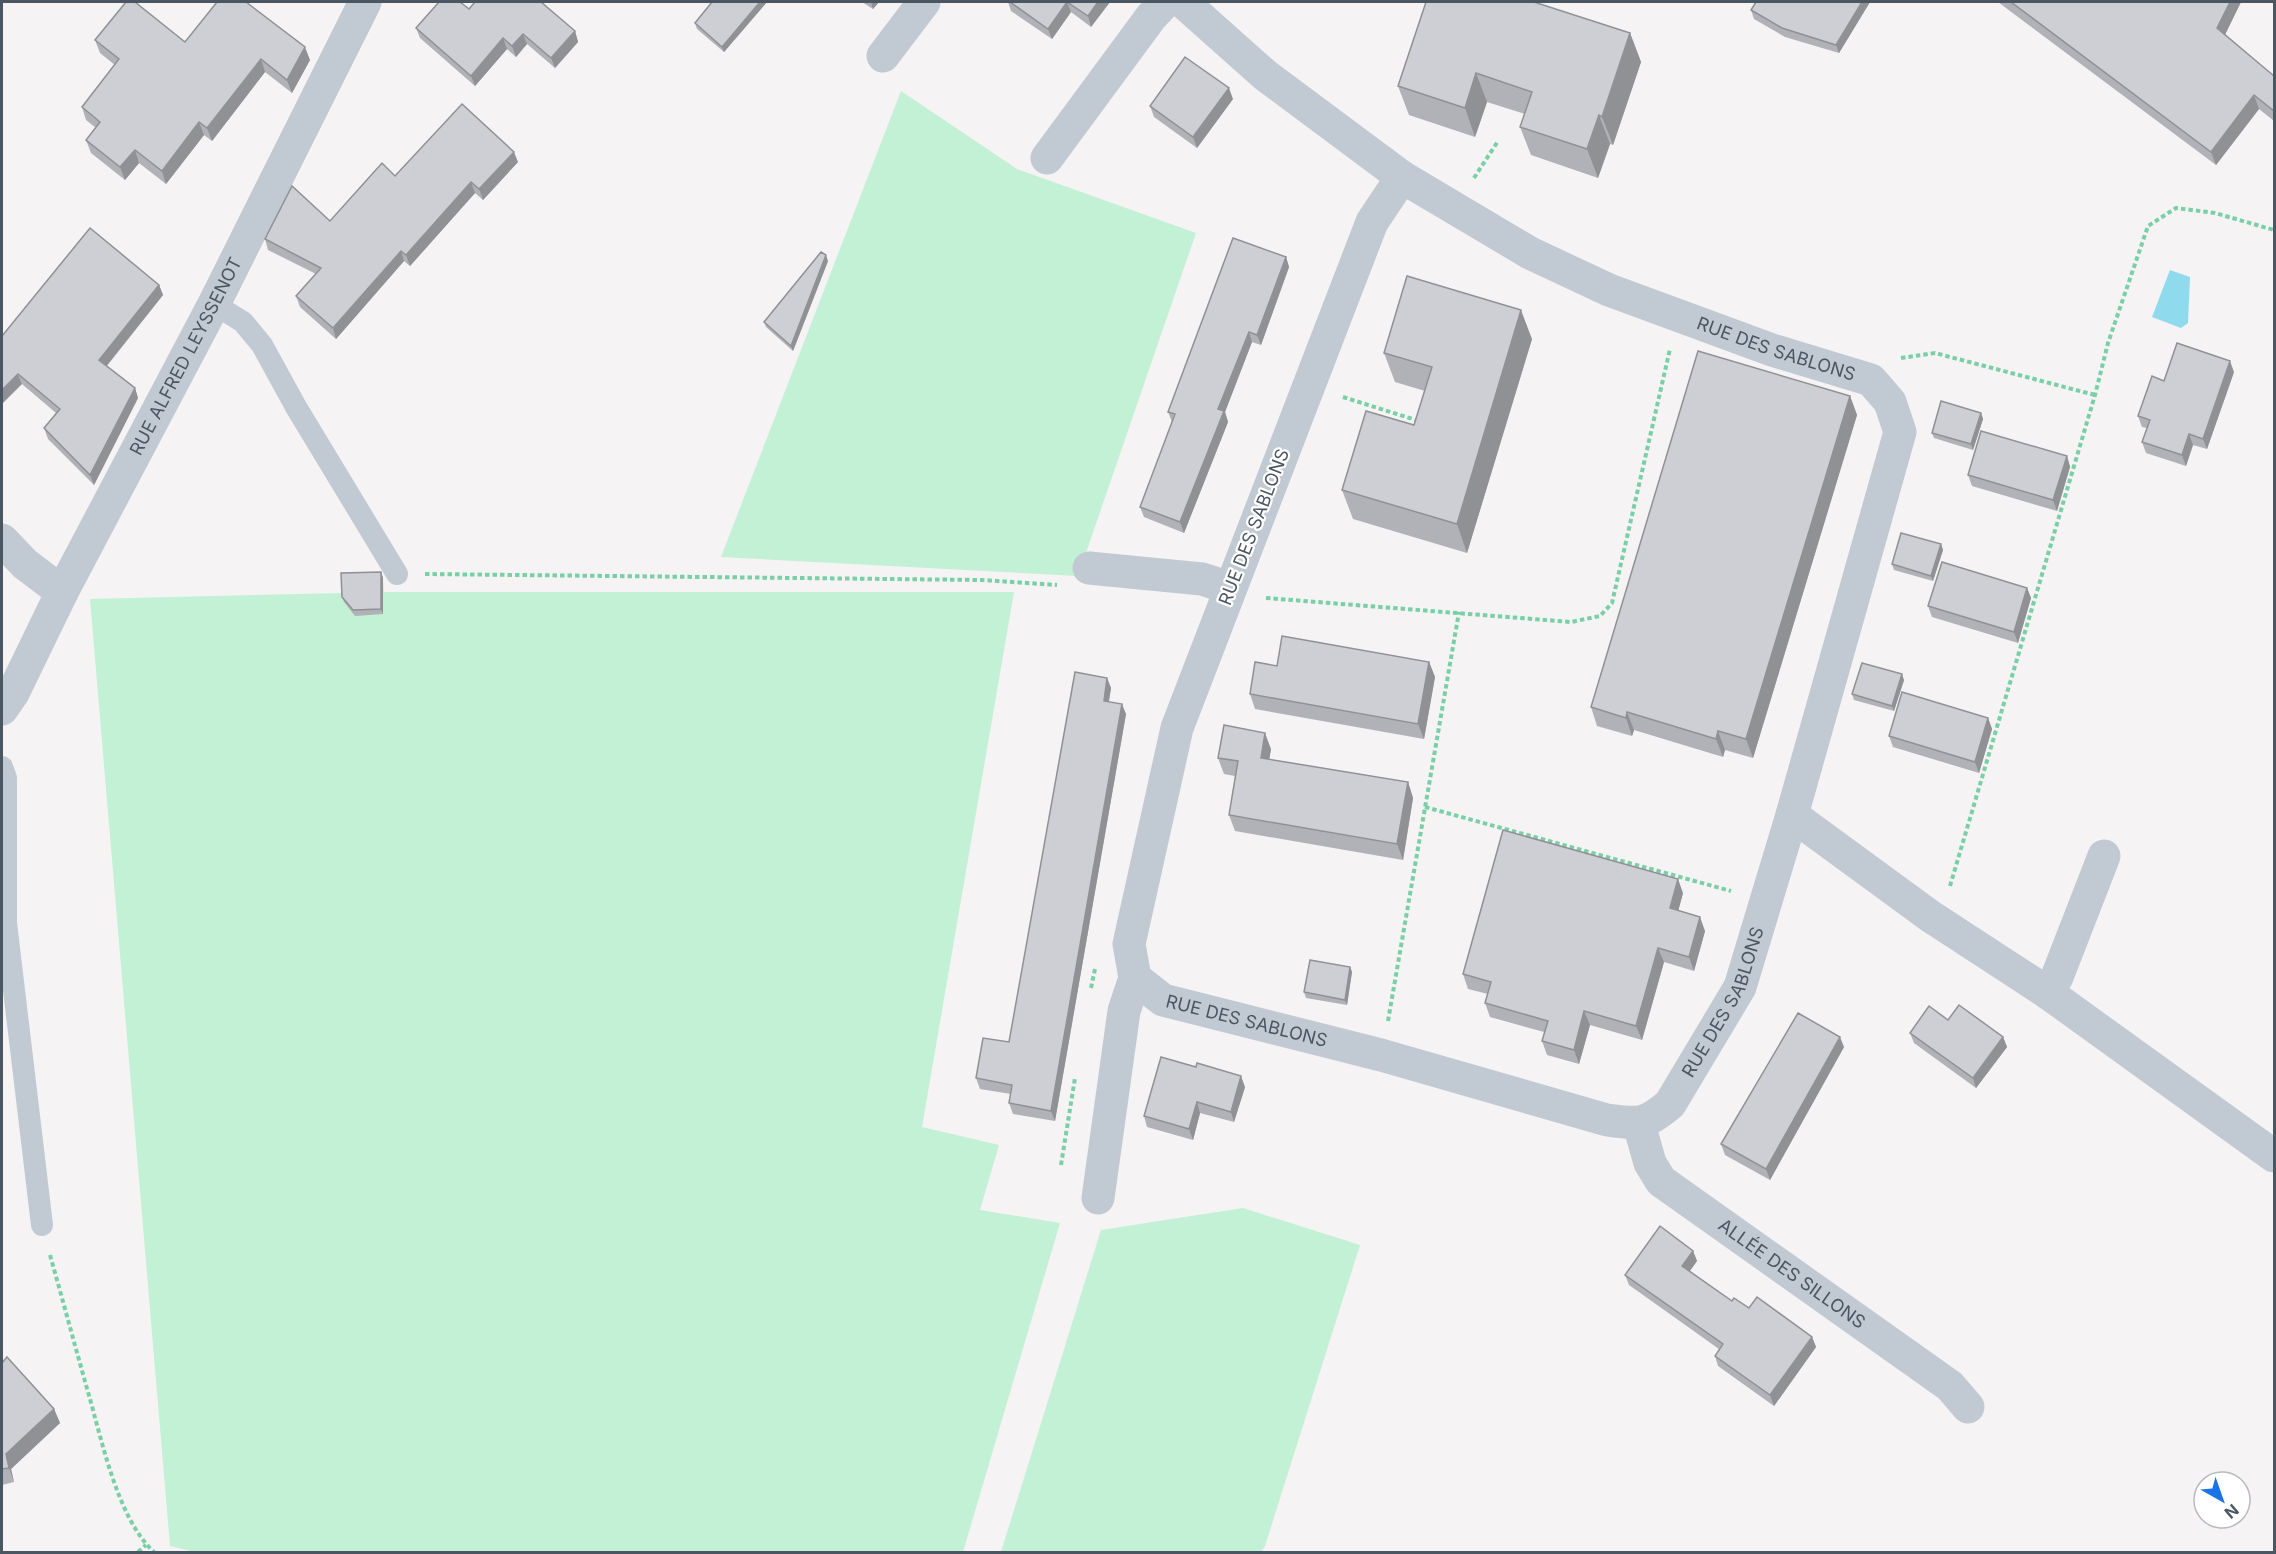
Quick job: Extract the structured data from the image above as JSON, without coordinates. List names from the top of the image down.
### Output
{
  "streets": {
    "street": ["RUE DES SABLONS", "RUE ALFRED LEYSSENOT", "ALLÉE DES SILLONS"]
  },
  "crossings": [
    ["RUE DES SABLONS", "ALLÉE DES SILLONS"]
  ],
  "north": "bottom right"
}
